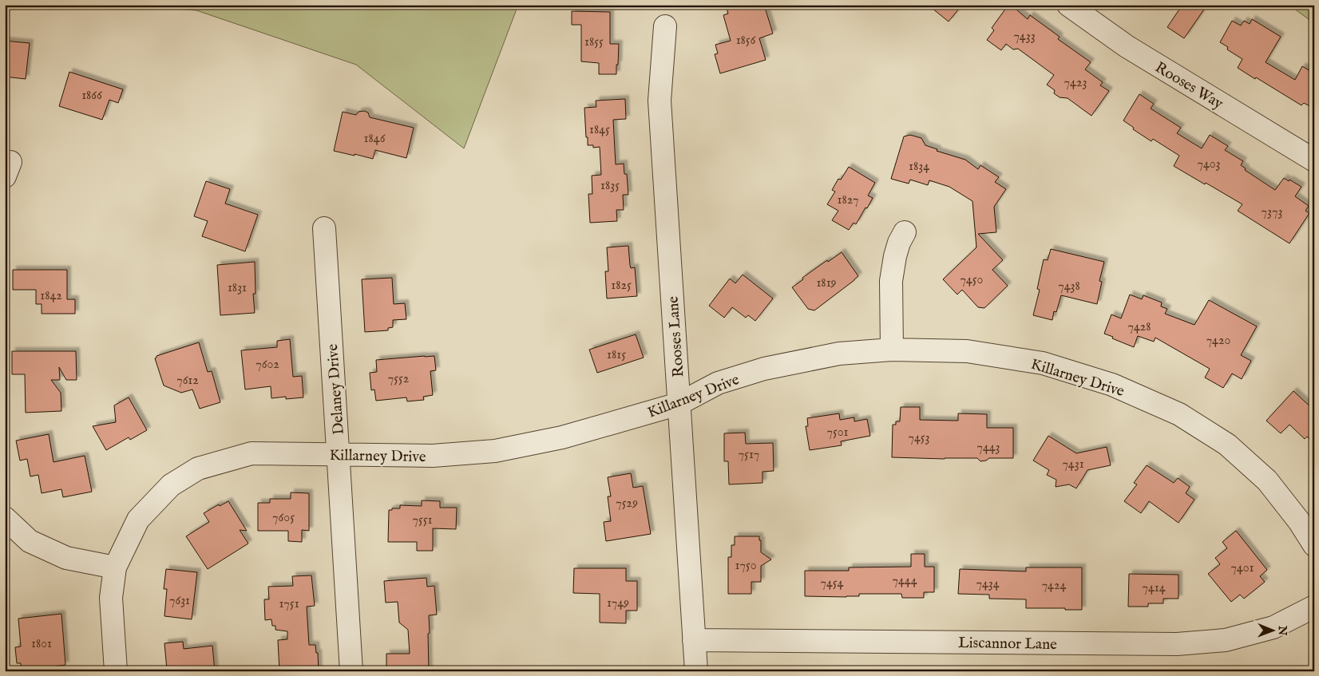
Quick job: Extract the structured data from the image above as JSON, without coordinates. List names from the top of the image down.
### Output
{
  "streets": {
    "street": [
      "Rooses Way",
      "Rooses Lane",
      "Killarney Drive",
      "Delaney Drive",
      "Liscannor Lane"
    ]
  },
  "crossings": [
    ["Rooses Lane", "Killarney Drive"],
    ["Rooses Lane", "Liscannor Lane"],
    ["Killarney Drive", "Delaney Drive"]
  ],
  "house_numbers": [
    "7433",
    "1856",
    "1855",
    "7423",
    "1866",
    "1845",
    "1846",
    "7403",
    "1834",
    "1835",
    "1827",
    "7373",
    "7450",
    "1819",
    "1825",
    "7438",
    "1831",
    "1842",
    "7428",
    "7420",
    "1815",
    "7602",
    "7552",
    "7612",
    "7501",
    "7453",
    "7443",
    "7517",
    "7431",
    "7529",
    "7605",
    "7551",
    "1750",
    "7401",
    "7444",
    "7454",
    "7434",
    "7424",
    "7414",
    "7631",
    "1749",
    "1751",
    "1801"
  ],
  "north": "right"
}
